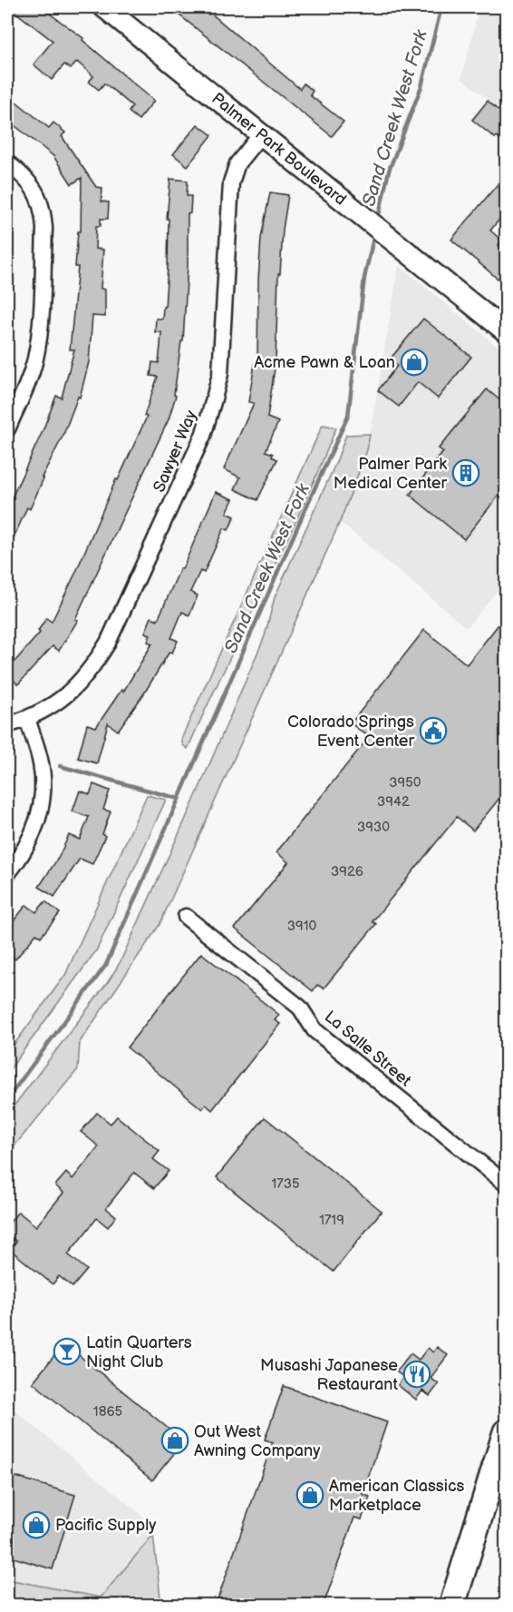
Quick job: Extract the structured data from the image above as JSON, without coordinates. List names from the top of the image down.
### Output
{
  "streets": {
    "main road": ["Palmer Park Boulevard"],
    "street": ["Sawyer Way", "La Salle Street"]
  },
  "crossings": [
    ["Palmer Park Boulevard", "Sawyer Way"]
  ],
  "water": ["Sand Creek West Fork"],
  "places": {
    "shop": [
      "Acme Pawn & Loan",
      "Out West Awning Company",
      "American Classics Marketplace",
      "Pacific Supply"
    ],
    "building": ["Palmer Park Medical Center"],
    "public building": ["Colorado Springs Event Center"],
    "bar": ["Latin Quarters Night Club"],
    "restaurant": ["Musashi Japanese Restaurant"]
  },
  "house_numbers": [
    "3950",
    "3942",
    "3930",
    "3926",
    "3910",
    "1735",
    "1719",
    "1865"
  ]
}
